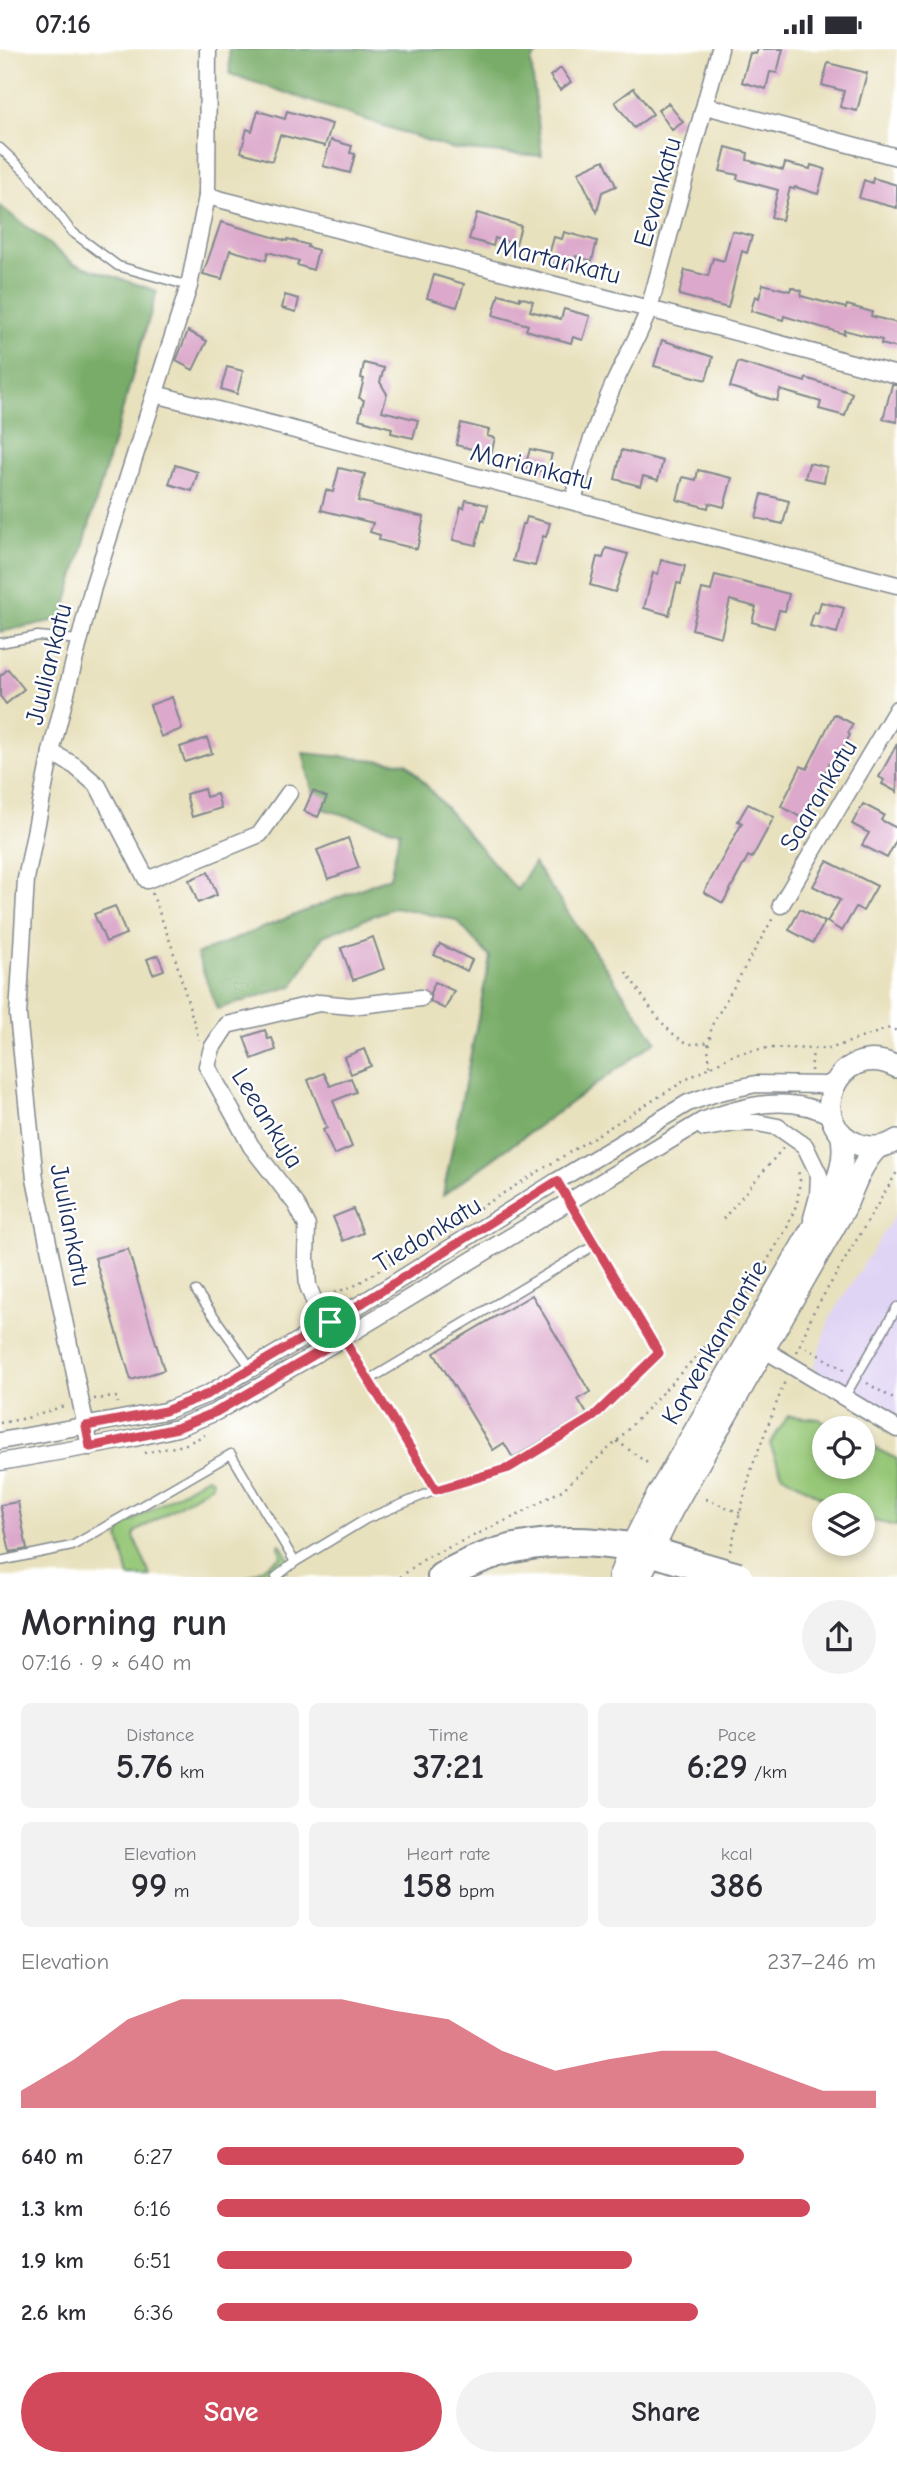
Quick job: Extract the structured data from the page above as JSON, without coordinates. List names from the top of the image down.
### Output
{
  "streets": {
    "main road": ["Korvenkannantie"],
    "street": [
      "Eevankatu",
      "Martankatu",
      "Mariankatu",
      "Juuliankatu",
      "Saarankatu",
      "Leeankuja",
      "Tiedonkatu"
    ]
  },
  "crossings": [
    ["Eevankatu", "Martankatu"],
    ["Eevankatu", "Mariankatu"],
    ["Martankatu", "Juuliankatu"],
    ["Mariankatu", "Juuliankatu"],
    ["Juuliankatu", "Tiedonkatu"],
    ["Leeankuja", "Tiedonkatu"],
    ["Tiedonkatu", "Korvenkannantie"]
  ],
  "page": {
    "status": "07:16",
    "heading": ["Morning run", "07:16 · 9 × 640 m"],
    "stats": [
      ["Distance", "5.76 km"],
      ["Time", "37:21"],
      ["Pace", "6:29 /km"],
      ["Elevation", "99 m"],
      ["Heart rate", "158 bpm"],
      ["kcal", "386"]
    ],
    "chart": ["Elevation", "237–246 m"],
    "list": [
      {
        "name": "640 m",
        "note": "6:27"
      },
      {
        "name": "1.3 km",
        "note": "6:16"
      },
      {
        "name": "1.9 km",
        "note": "6:51"
      },
      {
        "name": "2.6 km",
        "note": "6:36"
      }
    ],
    "buttons": ["Save", "Share"]
  }
}
